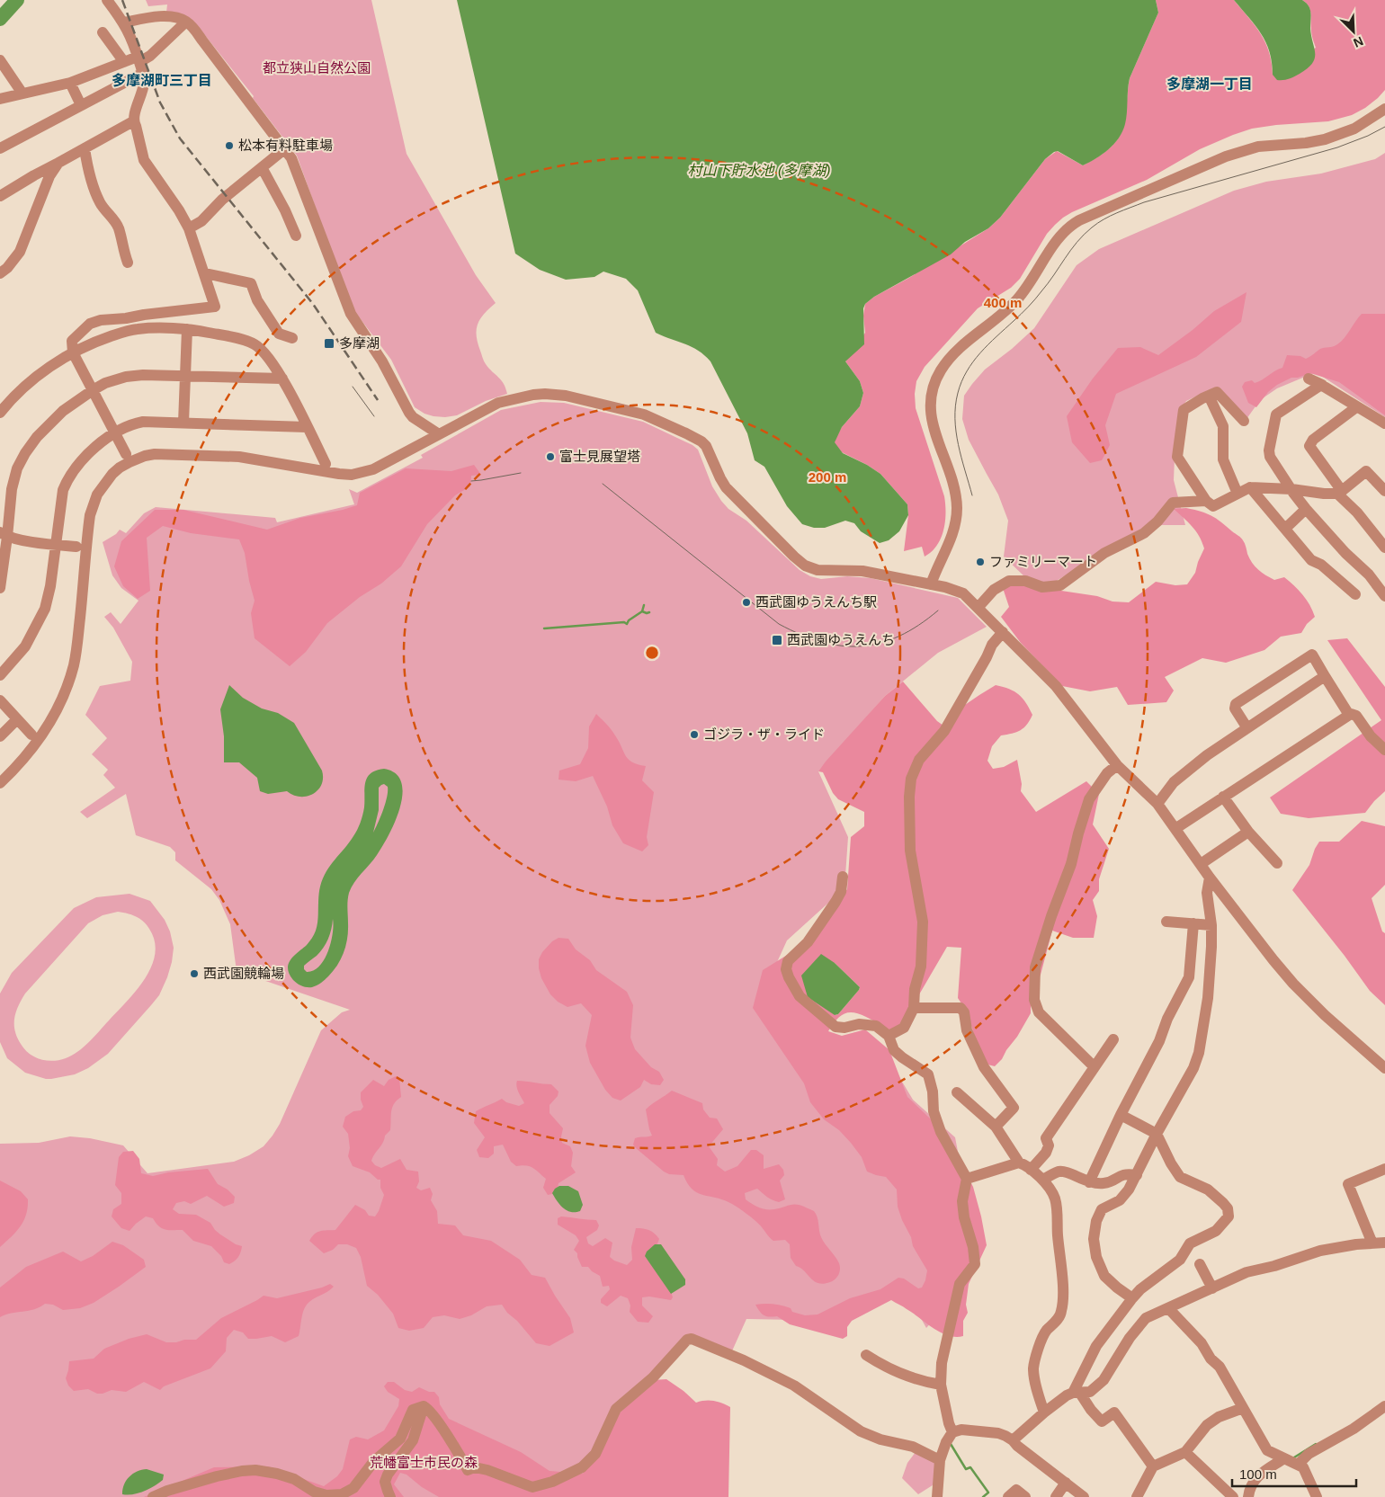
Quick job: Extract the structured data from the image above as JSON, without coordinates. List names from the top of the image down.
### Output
{
  "districts": ["多摩湖町三丁目", "多摩湖一丁目"],
  "water": ["村山下貯水池 (多摩湖)"],
  "parks": ["都立狭山自然公園", "荒幡富士市民の森"],
  "places": {
    "other": [
      "松本有料駐車場",
      "富士見展望塔",
      "ファミリーマート",
      "西武園ゆうえんち駅",
      "ゴジラ・ザ・ライド",
      "西武園競輪場"
    ],
    "transit": ["多摩湖", "西武園ゆうえんち"]
  },
  "scale_bar": "100 m",
  "north": "bottom right",
  "rings": ["400 m", "200 m"]
}
